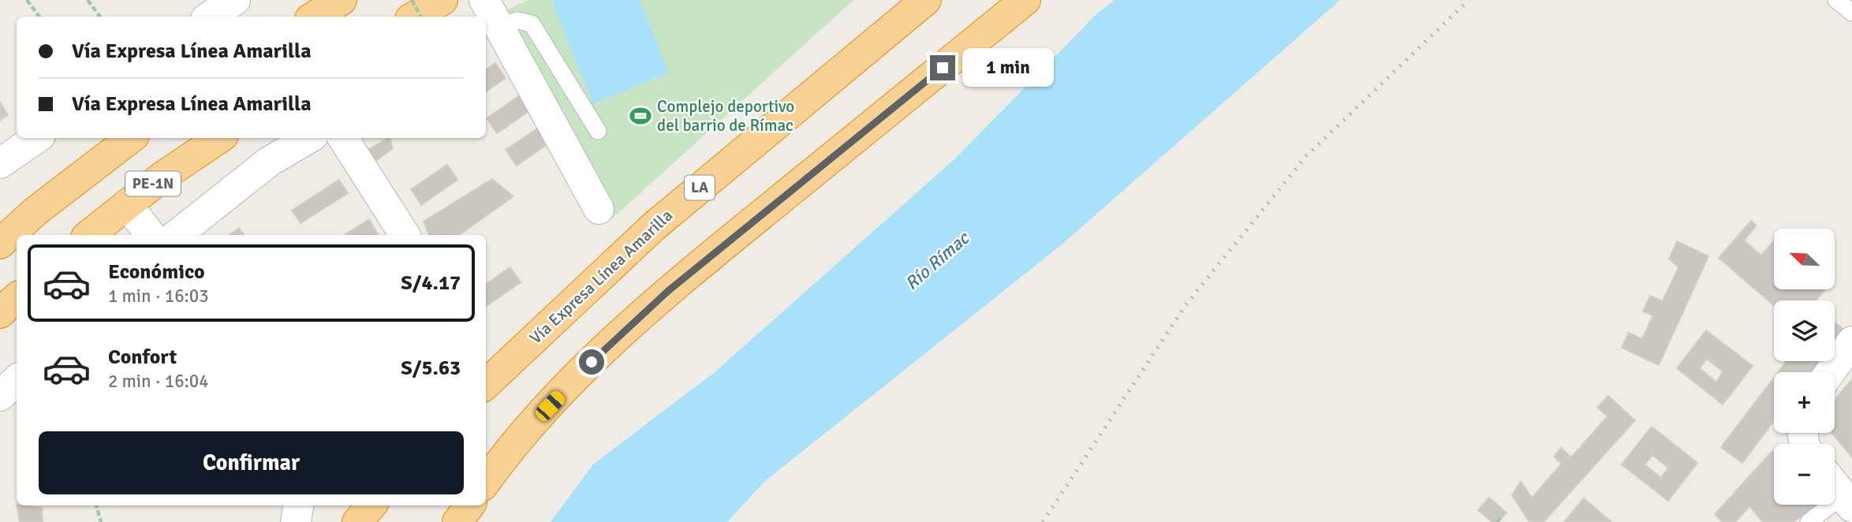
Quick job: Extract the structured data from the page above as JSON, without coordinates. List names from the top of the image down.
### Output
{
  "streets": {
    "highway": ["PE-1N", "LA", "Vía Expresa Línea Amarilla"]
  },
  "water": ["Río Rímac"],
  "places": {
    "sports": ["Complejo deportivo del barrio de Rímac"]
  },
  "north": "top left",
  "page": {
    "banner": ["Vía Expresa Línea Amarilla", "Vía Expresa Línea Amarilla"],
    "bubble": "1 min",
    "map_buttons": ["+", "−"],
    "list": [
      {
        "name": "Económico",
        "note": "1 min · 16:03",
        "value": "S/4.17"
      },
      {
        "name": "Confort",
        "note": "2 min · 16:04",
        "value": "S/5.63"
      }
    ],
    "buttons": "Confirmar"
  }
}
